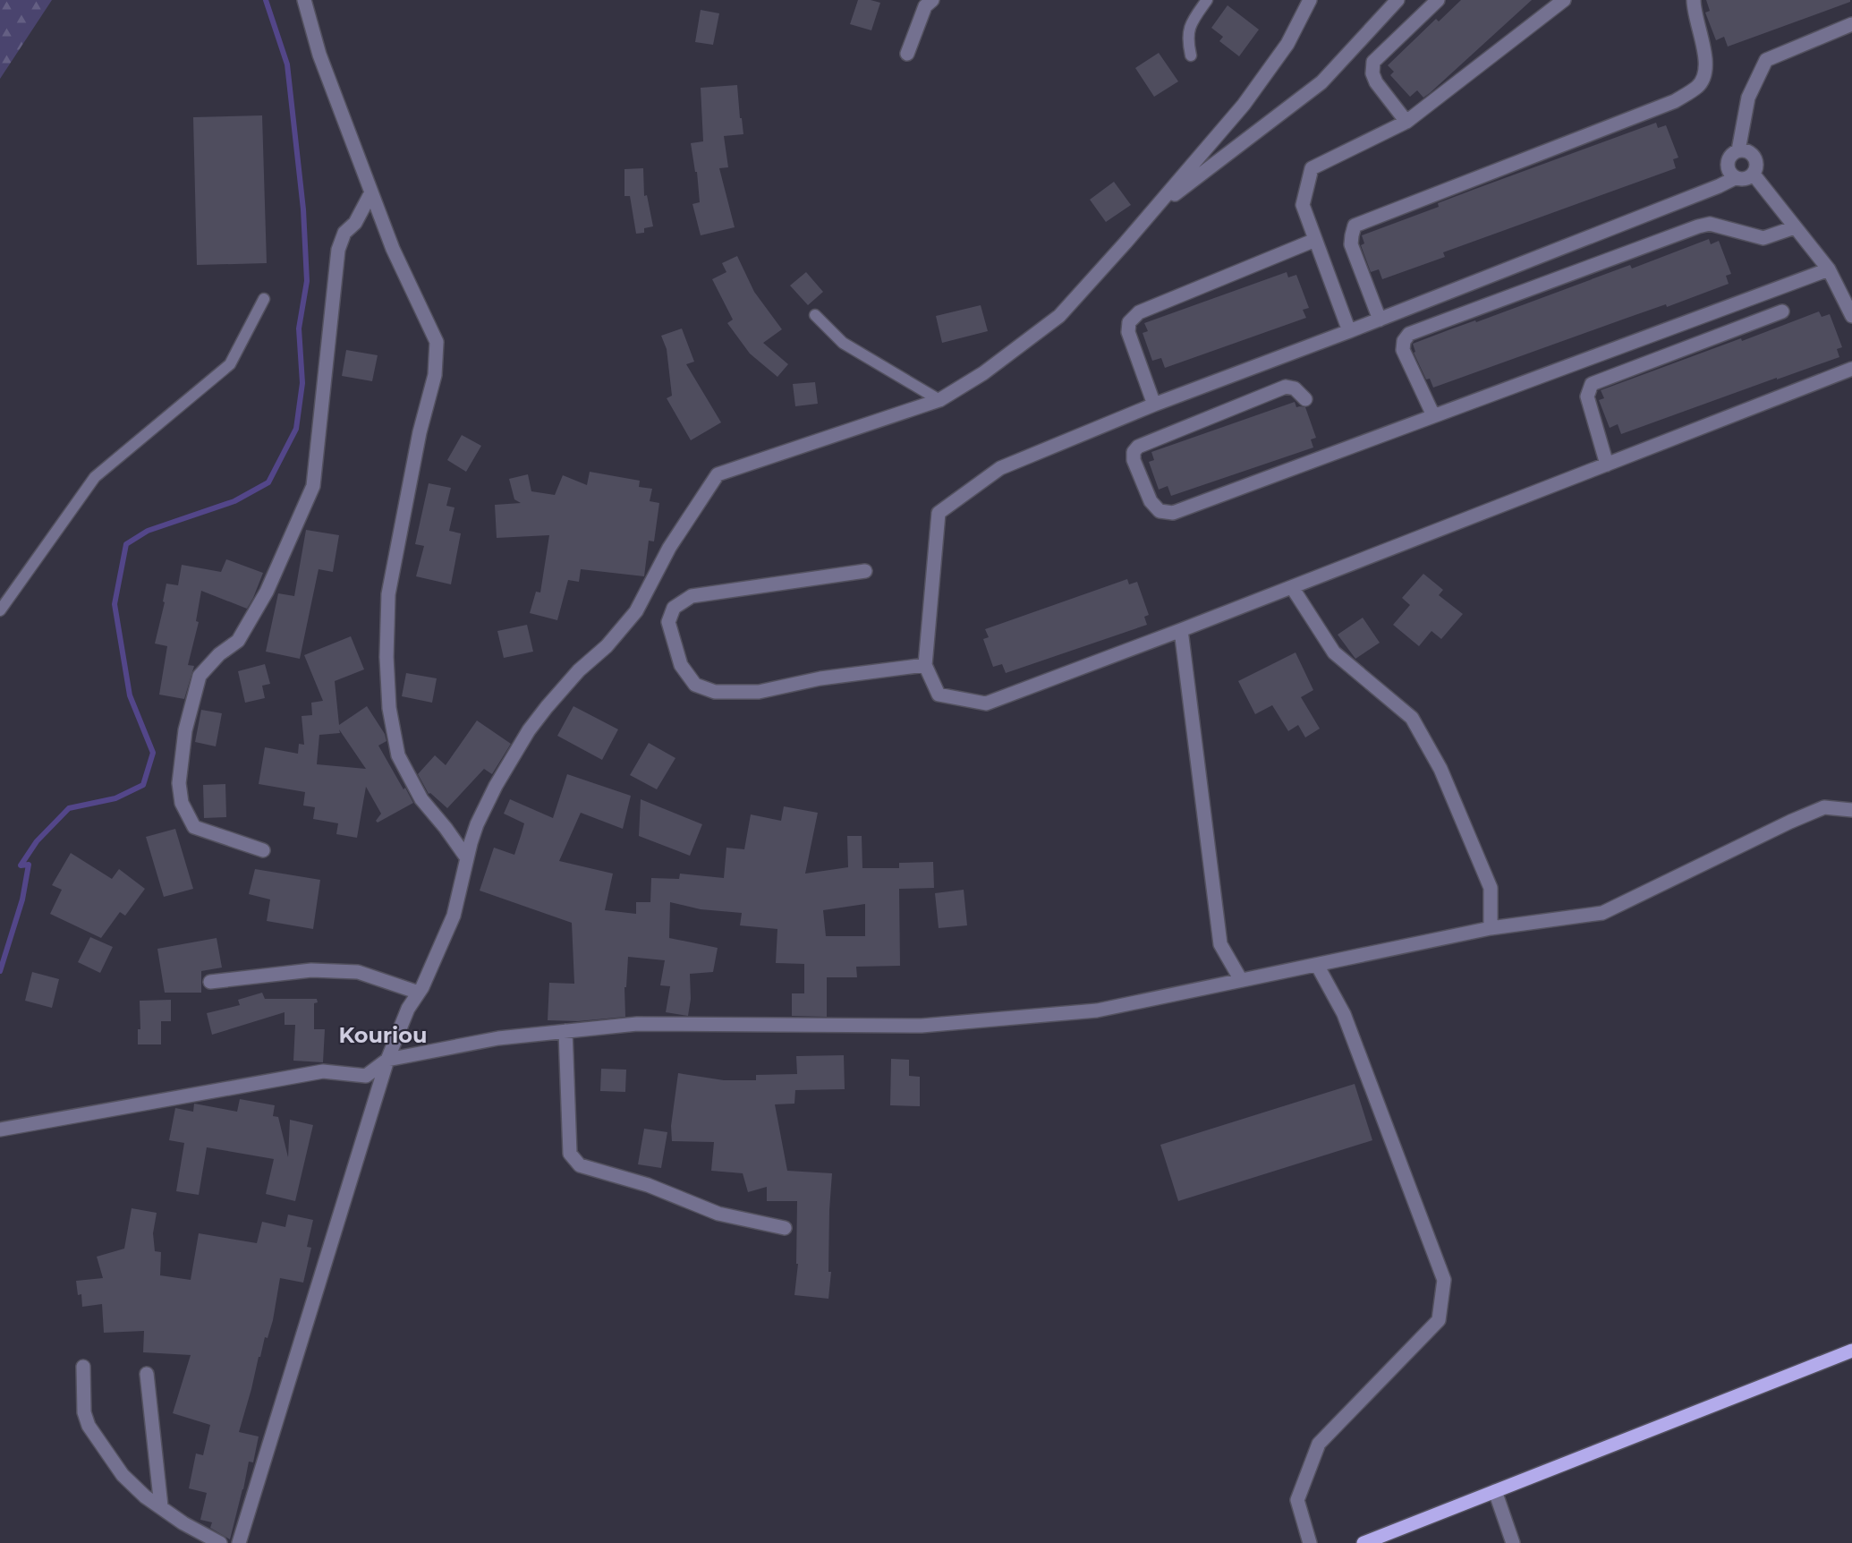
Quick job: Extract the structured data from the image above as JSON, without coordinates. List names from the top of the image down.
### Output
{
  "districts": ["Kouriou"]
}
